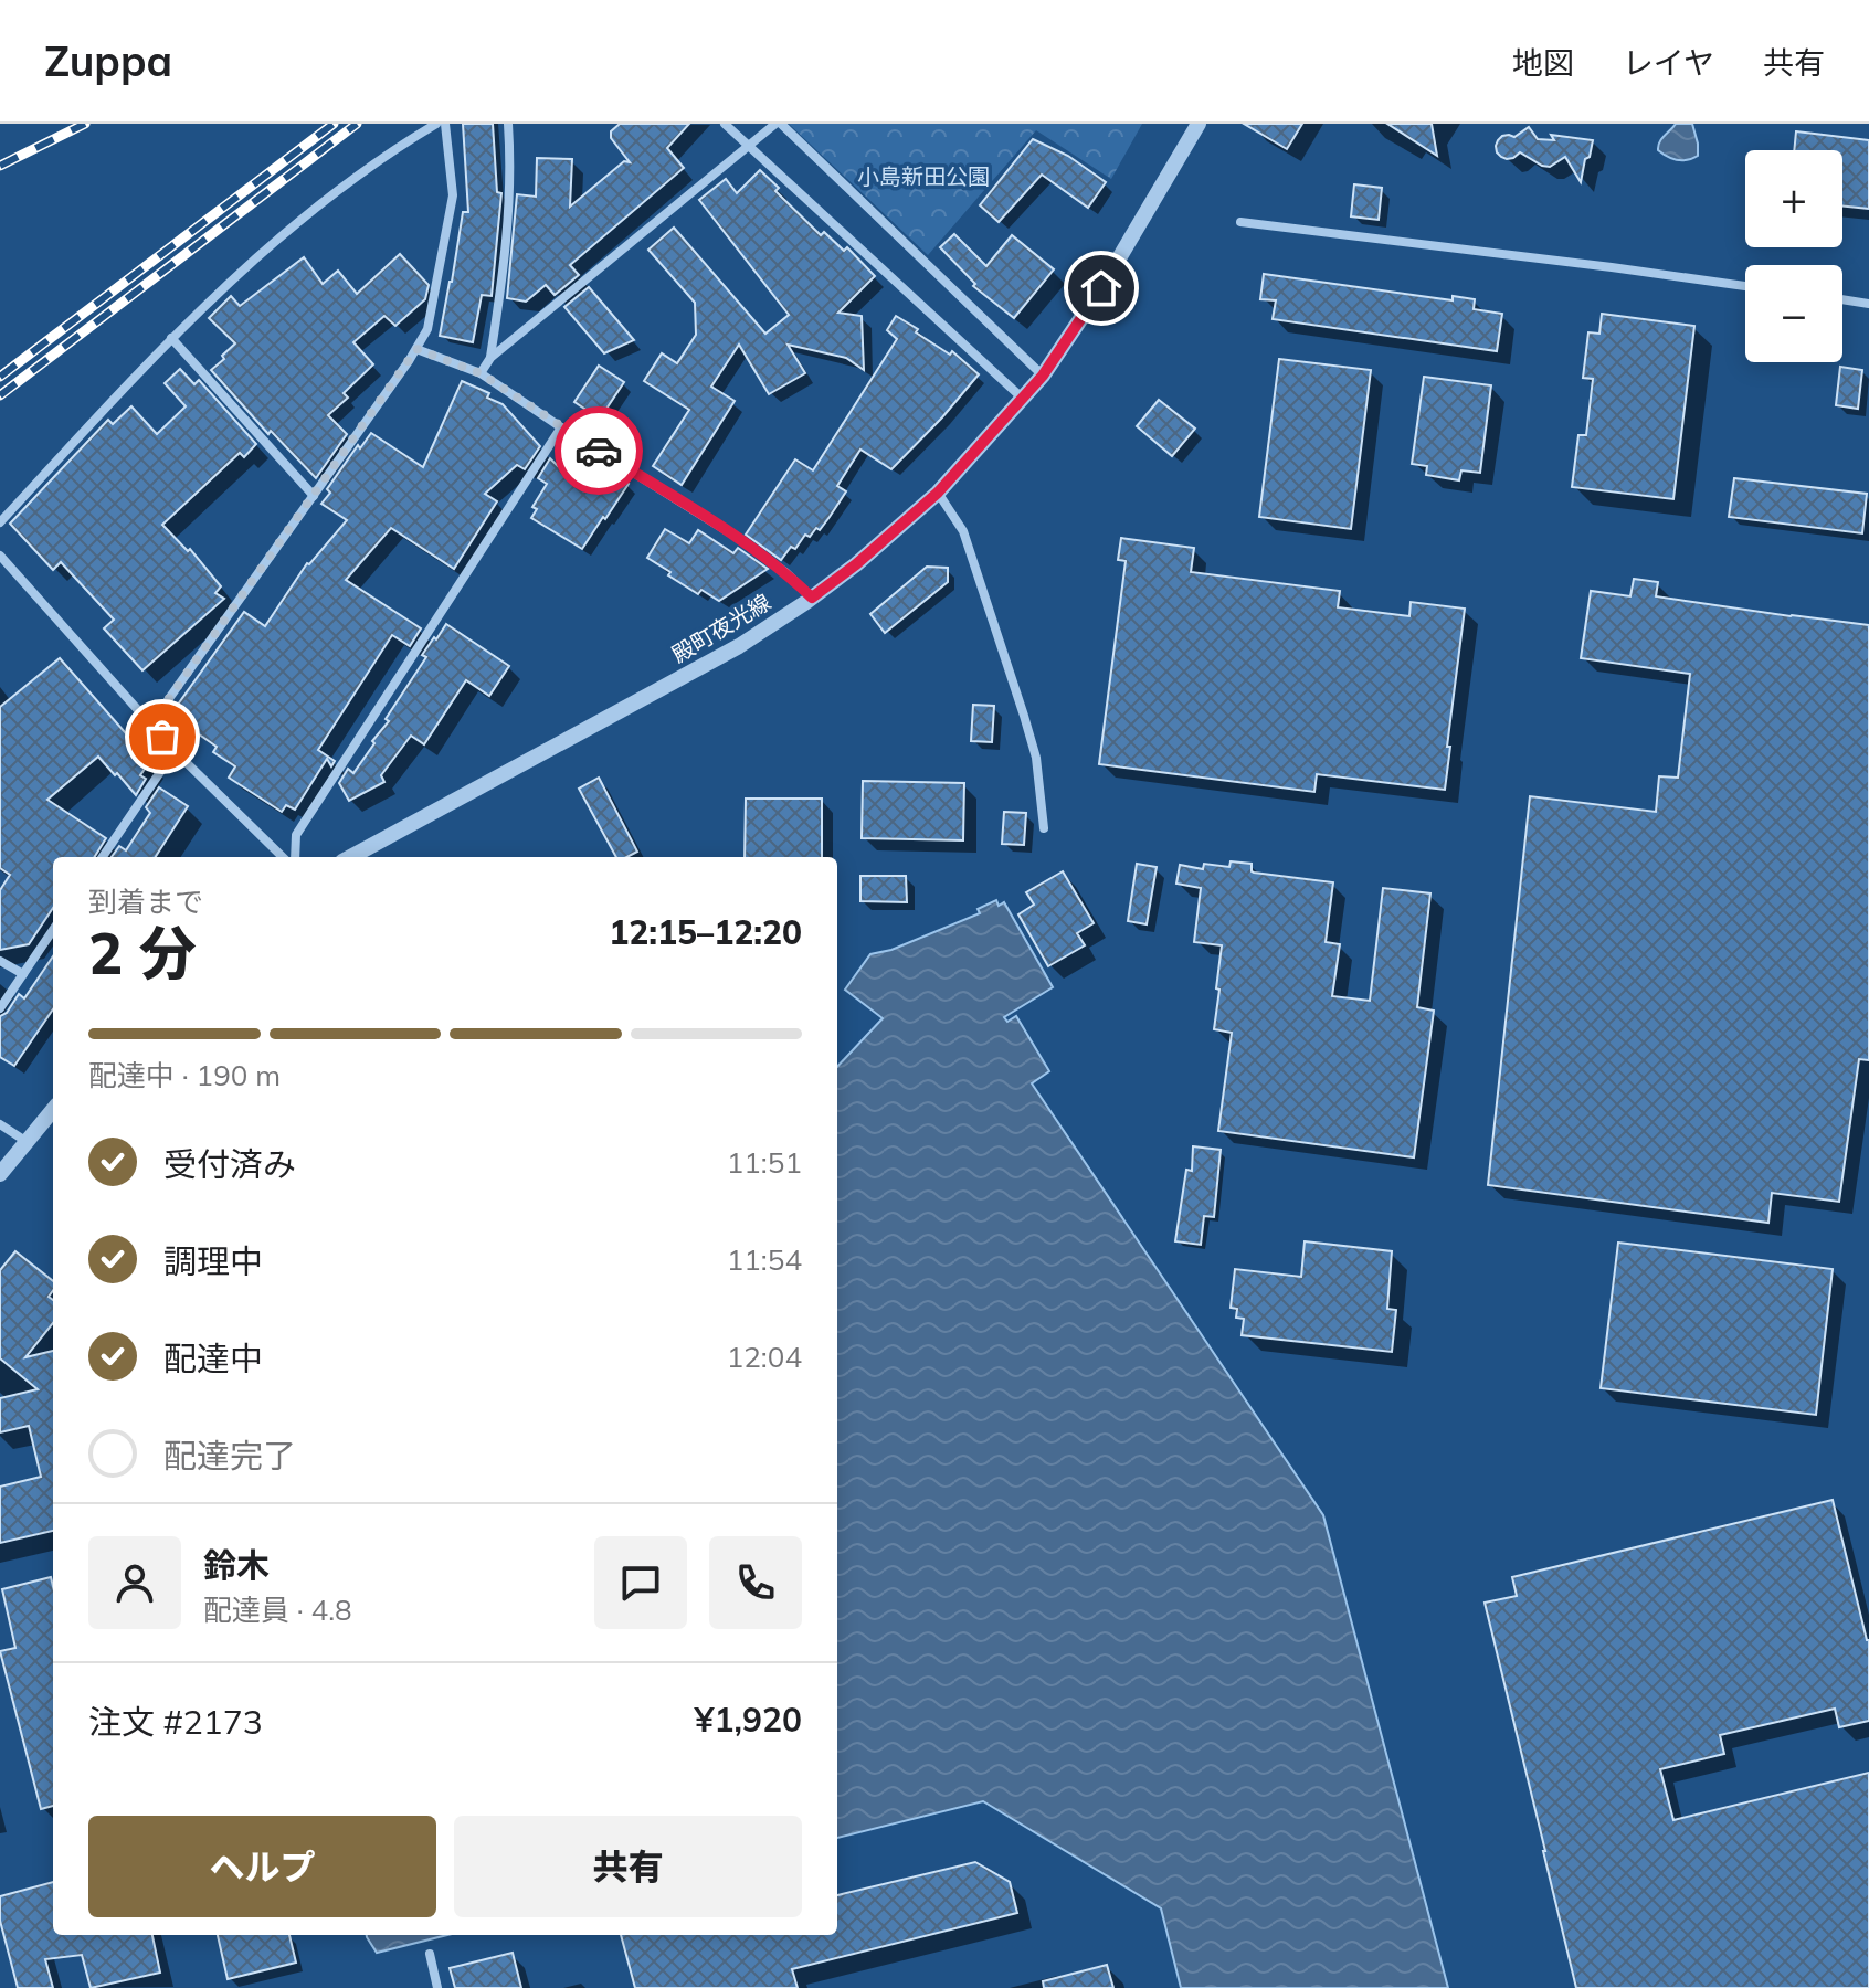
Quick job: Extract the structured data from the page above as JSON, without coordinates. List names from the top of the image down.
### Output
{
  "streets": {
    "street": ["殿町夜光線"]
  },
  "parks": ["小島新田公園"],
  "page": {
    "header": "Zuppa",
    "nav": ["地図", "レイヤ", "共有"],
    "map_buttons": ["+", "−"],
    "heading": ["2 分", "到着まで", "12:15–12:20"],
    "panel": [
      "鈴木",
      "配達員 · 4.8",
      "注文 #2173",
      "¥1,920"
    ],
    "bar": "配達中 · 190 m",
    "list": [
      ["受付済み", "11:51"],
      ["調理中", "11:54"],
      ["配達中", "12:04"],
      "配達完了"
    ],
    "buttons": ["ヘルプ", "共有"]
  }
}
